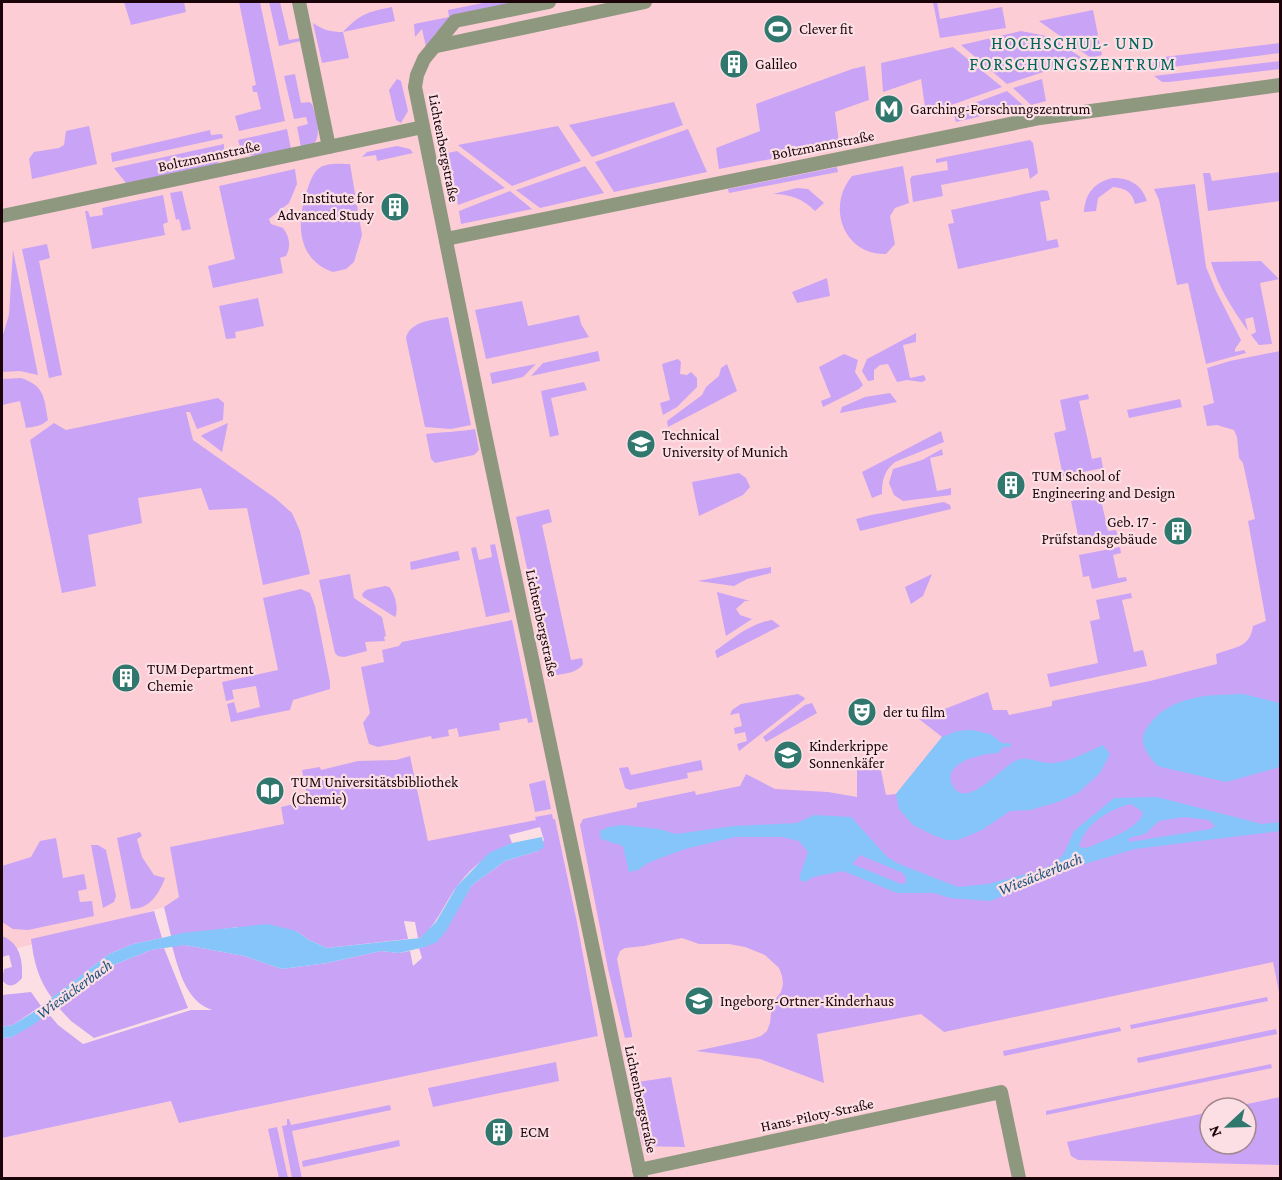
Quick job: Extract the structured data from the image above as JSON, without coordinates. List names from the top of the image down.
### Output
{
  "streets": {
    "street": ["Boltzmannstraße", "Lichtenbergstraße", "Hans-Piloty-Straße"]
  },
  "crossings": [
    ["Boltzmannstraße", "Lichtenbergstraße"],
    ["Lichtenbergstraße", "Hans-Piloty-Straße"]
  ],
  "districts": ["HOCHSCHUL- UND FORSCHUNGSZENTRUM"],
  "water": ["Wiesäckerbach"],
  "places": {
    "sports": ["Clever fit"],
    "building": [
      "Galileo",
      "Institute for Advanced Study",
      "TUM School of Engineering and Design",
      "Geb. 17 - Prüfstandsgebäude",
      "TUM Department Chemie",
      "ECM"
    ],
    "metro station": ["Garching-Forschungszentrum"],
    "school or university": ["Technical University of Munich", "Kinderkrippe Sonnenkäfer", "Ingeborg-Ortner-Kinderhaus"],
    "theatre": ["der tu film"],
    "library": ["TUM Universitätsbibliothek (Chemie)"]
  },
  "north": "left"
}
